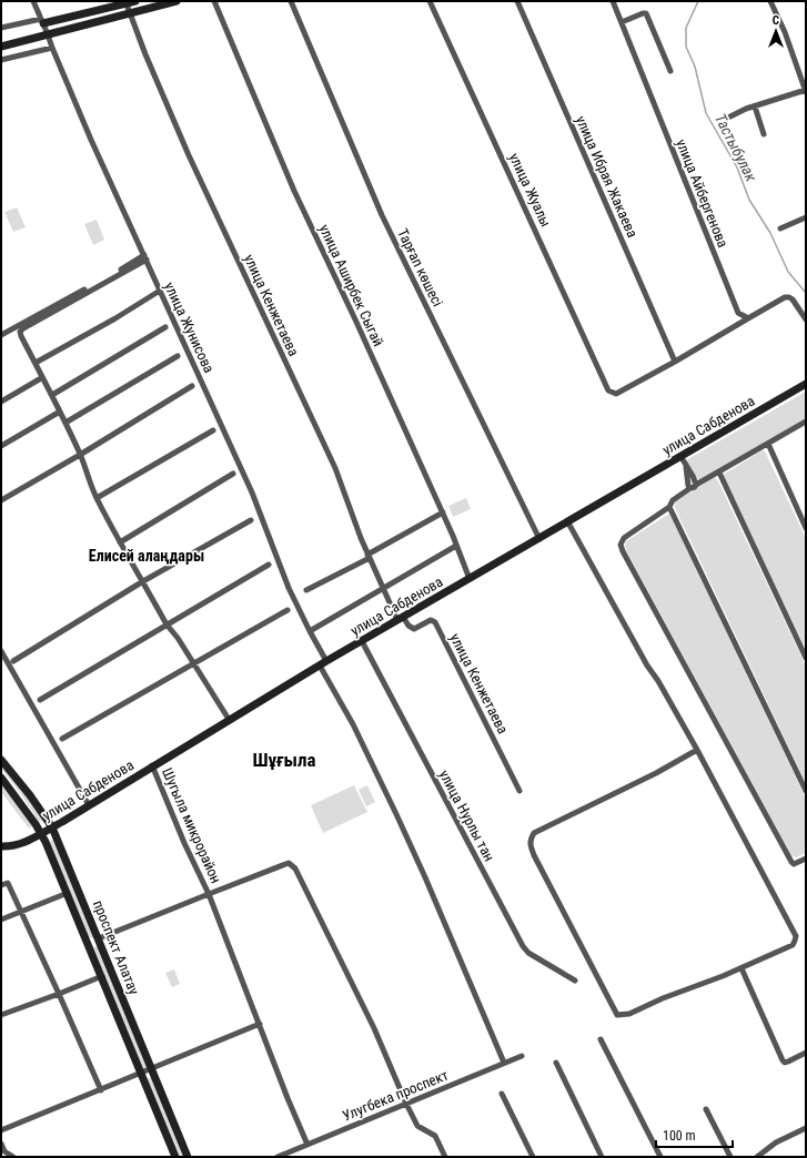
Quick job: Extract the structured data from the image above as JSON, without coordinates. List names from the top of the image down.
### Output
{
  "streets": {
    "main road": ["улица Сабденова", "проспект Алатау"],
    "street": [
      "улица Ибрая Жакаева",
      "улица Жуалы",
      "улица Айбергенова",
      "Тарғап көшесі",
      "улица Аширбек Сыгай",
      "улица Кенжетаева",
      "улица Жунисова",
      "улица Нурлы тан",
      "Шугыла микрорайон",
      "Улугбека проспект"
    ]
  },
  "crossings": [
    ["улица Ибрая Жакаева", "улица Жуалы"],
    ["Тарғап көшесі", "улица Сабденова"],
    ["улица Аширбек Сыгай", "улица Сабденова"],
    ["улица Кенжетаева", "улица Сабденова"],
    ["улица Жунисова", "улица Сабденова"],
    ["улица Жунисова", "Улугбека проспект"],
    ["улица Сабденова", "улица Нурлы тан"],
    ["улица Сабденова", "Шугыла микрорайон"],
    ["улица Сабденова", "проспект Алатау"],
    ["Шугыла микрорайон", "проспект Алатау"],
    ["Шугыла микрорайон", "Улугбека проспект"]
  ],
  "districts": ["Елисей алаңдары", "Шұғыла"],
  "water": ["Тастыбулак"],
  "scale_bar": "100 m",
  "north": "top"
}
